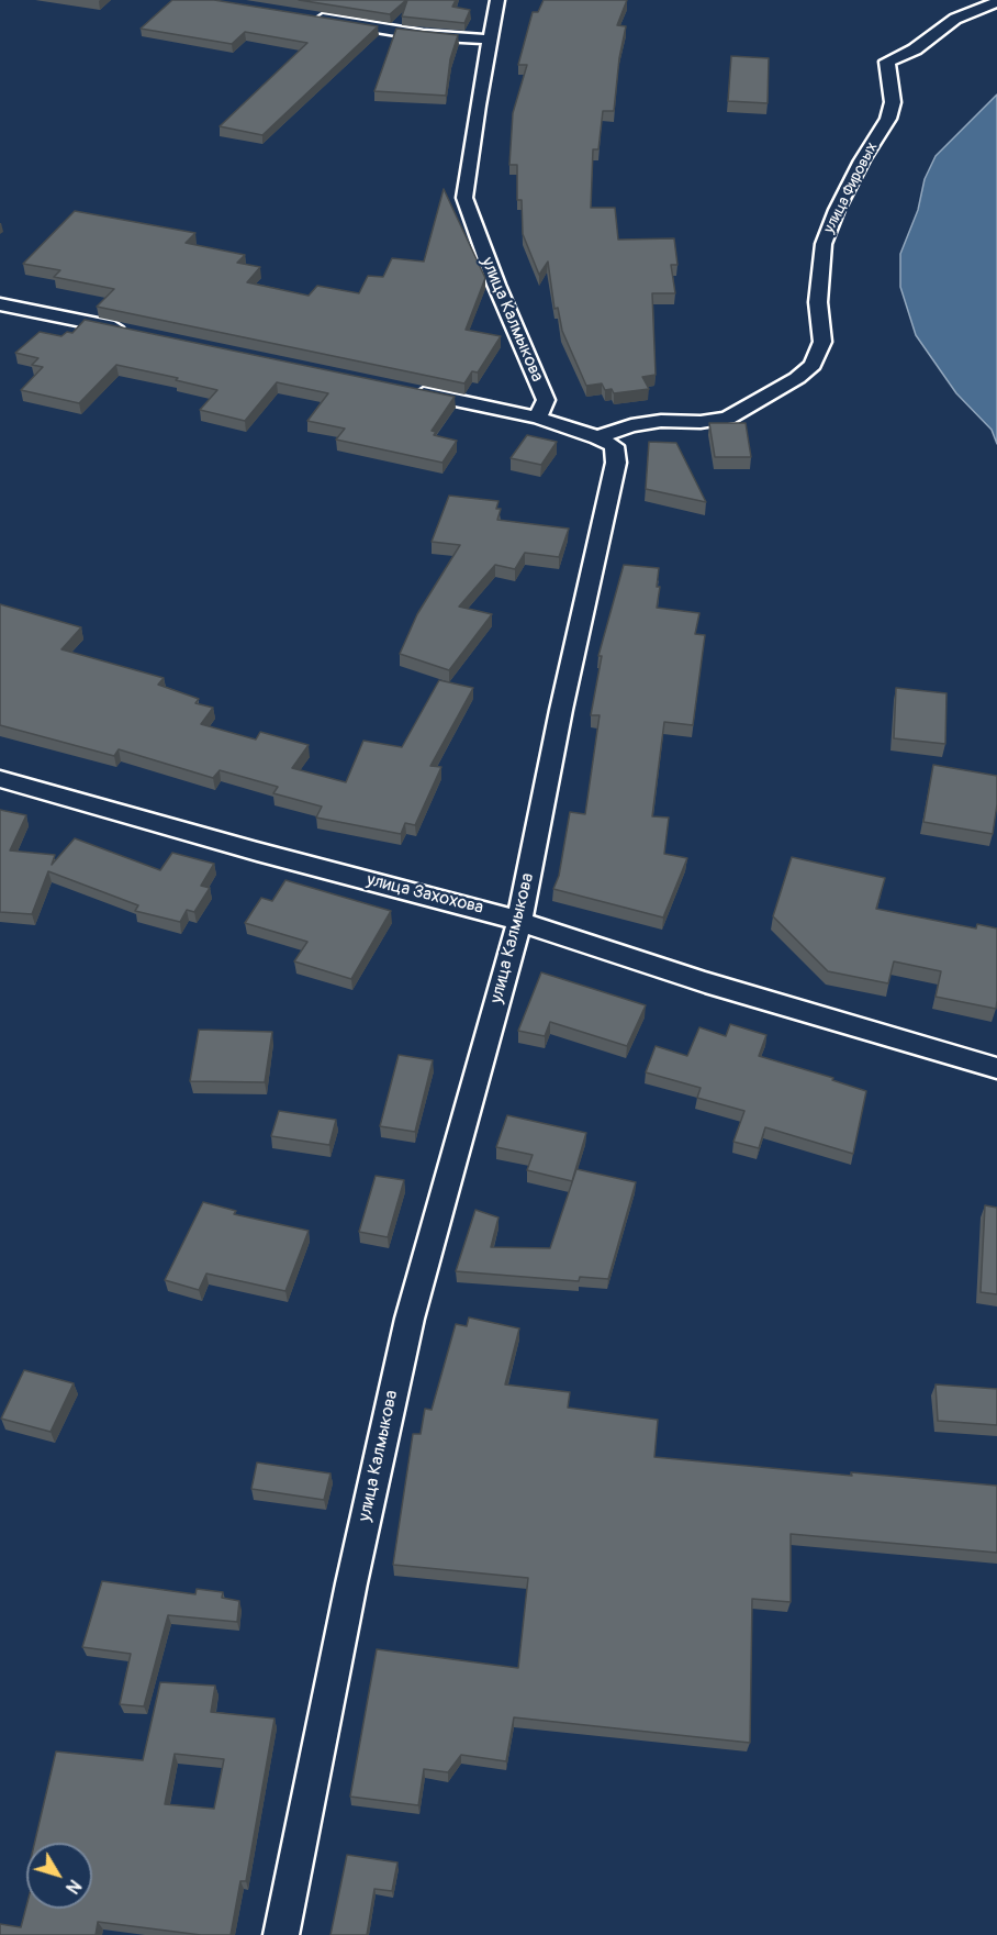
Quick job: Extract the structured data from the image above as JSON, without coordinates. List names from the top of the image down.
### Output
{
  "streets": {
    "street": ["улица Фировых", "улица Калмыкова", "улица Захохова"]
  },
  "crossings": [
    ["улица Фировых", "улица Калмыкова"],
    ["улица Калмыкова", "улица Захохова"]
  ],
  "north": "bottom right"
}
